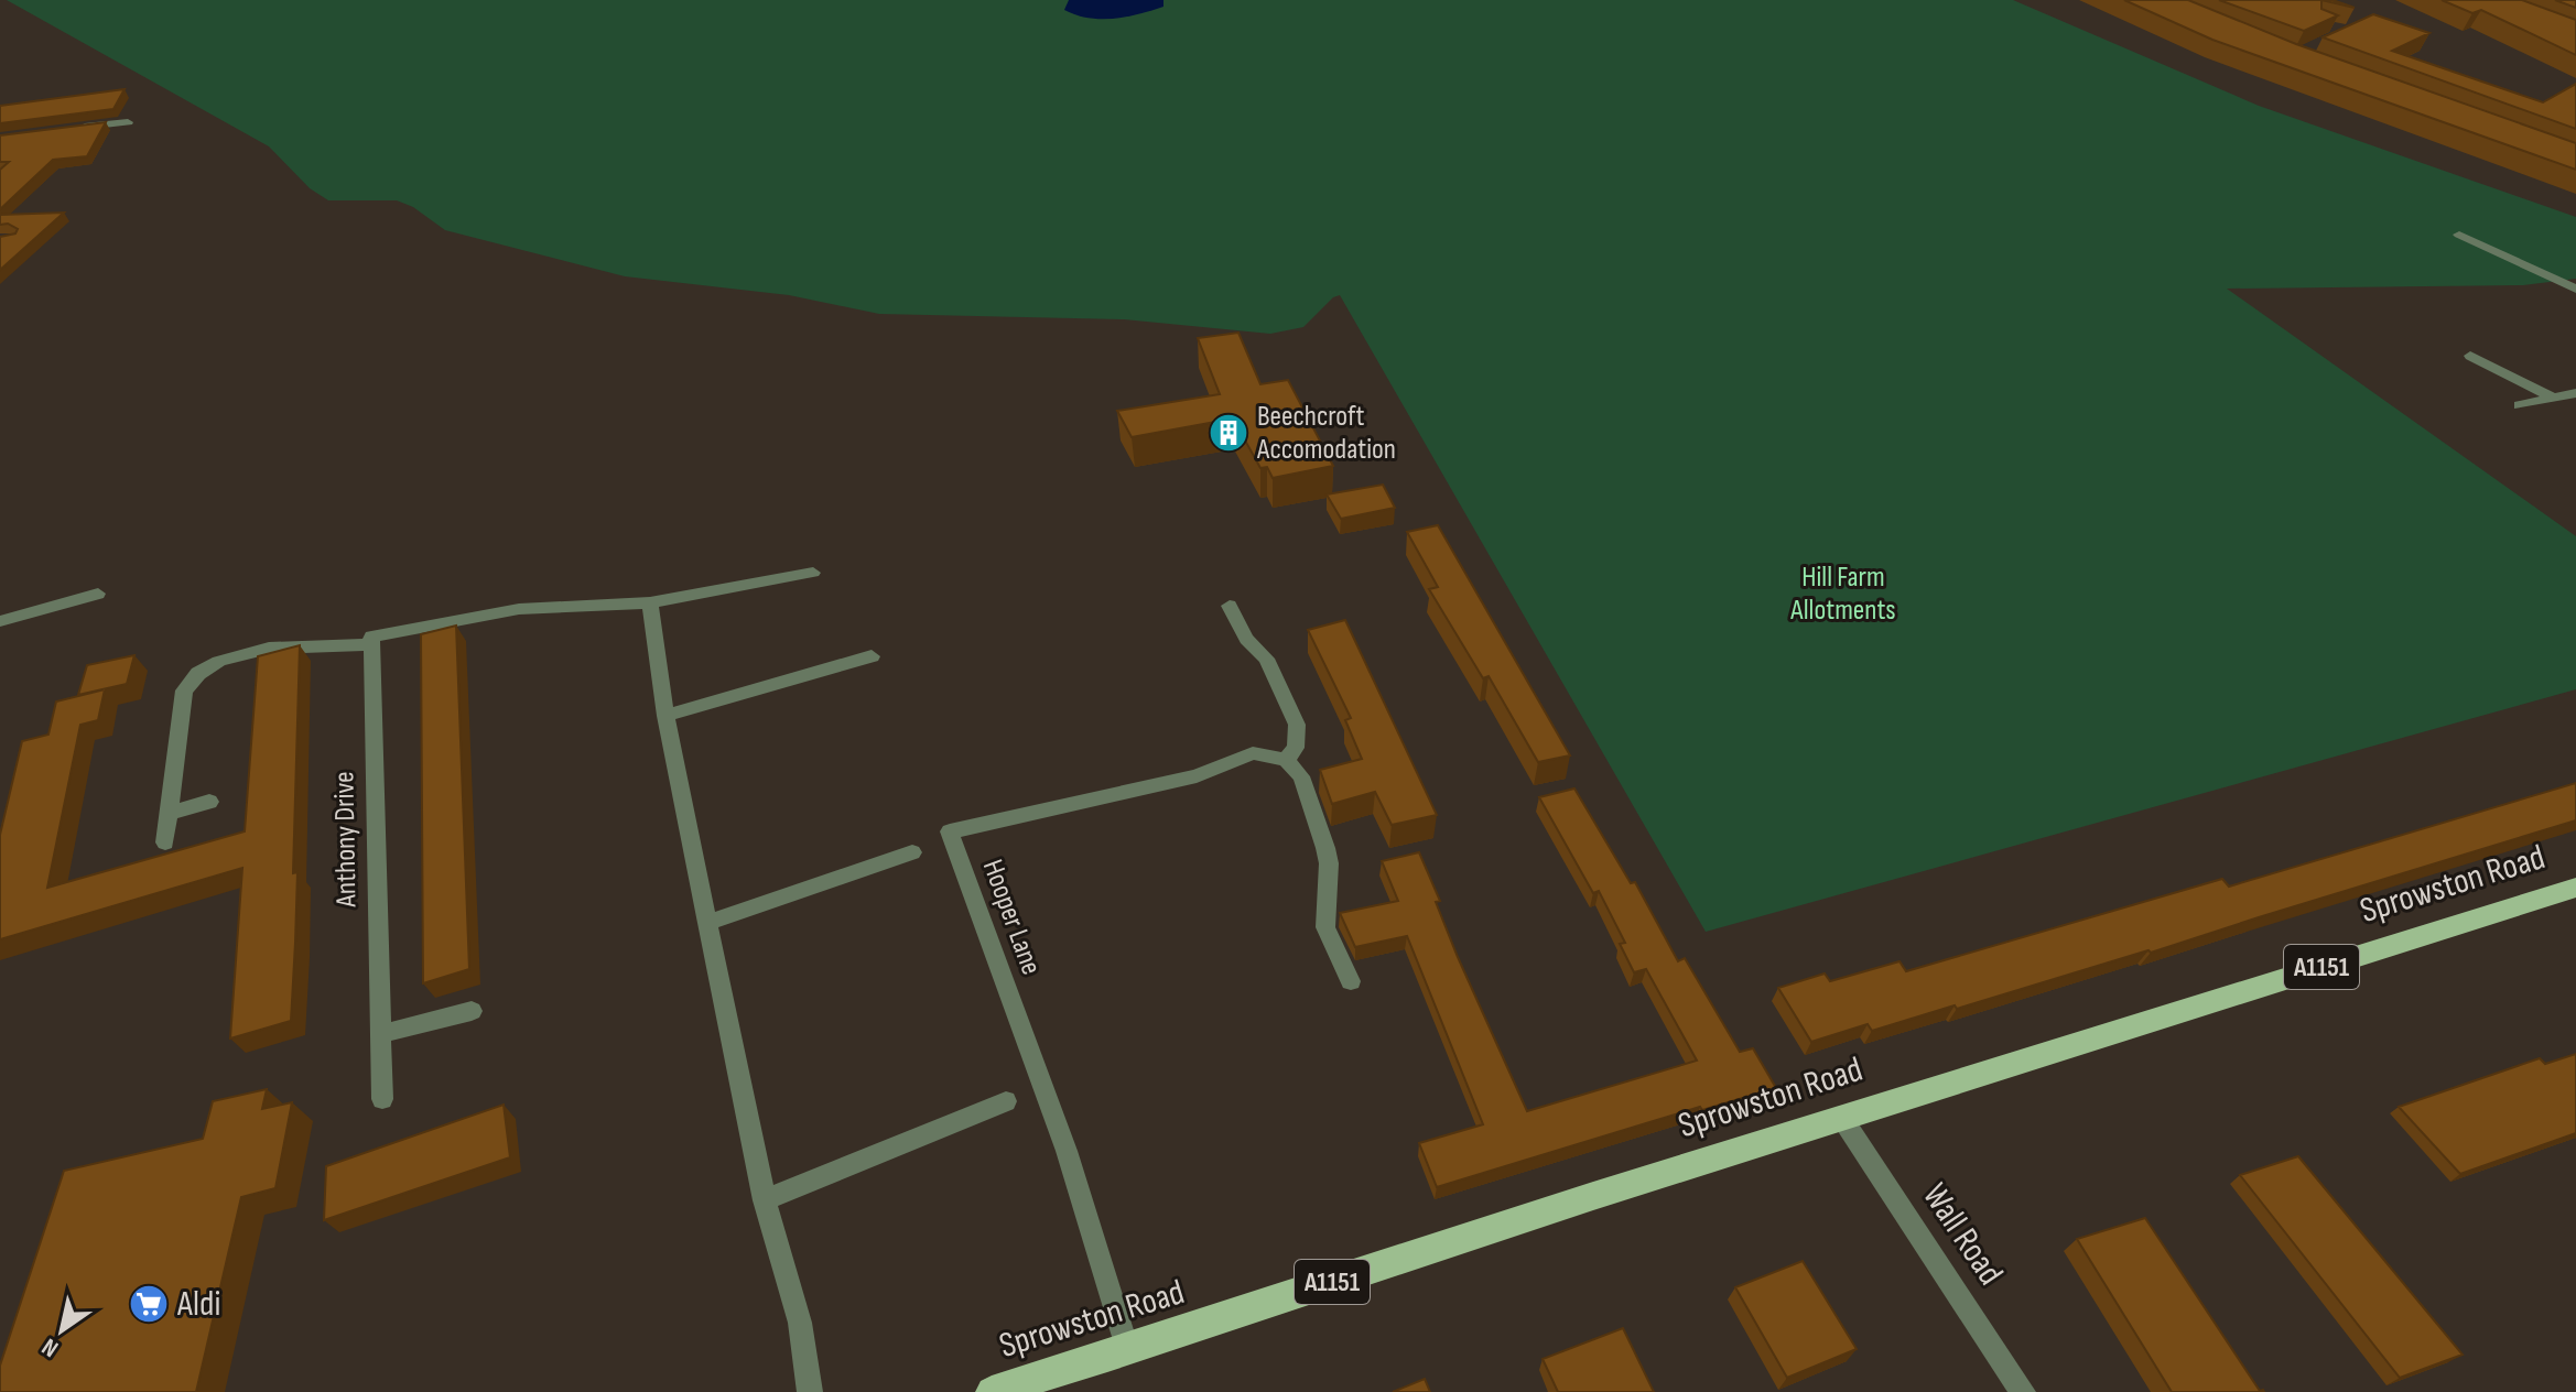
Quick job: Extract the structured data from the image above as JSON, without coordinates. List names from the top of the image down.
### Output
{
  "streets": {
    "main road": ["Sprowston Road", "A1151"],
    "street": ["Anthony Drive", "Hooper Lane", "Wall Road"]
  },
  "crossings": [
    ["Sprowston Road", "Hooper Lane"],
    ["Sprowston Road", "Wall Road"]
  ],
  "parks": ["Hill Farm Allotments"],
  "places": {
    "building": ["Beechcroft Accomodation"],
    "supermarket": ["Aldi"]
  },
  "north": "bottom left"
}
